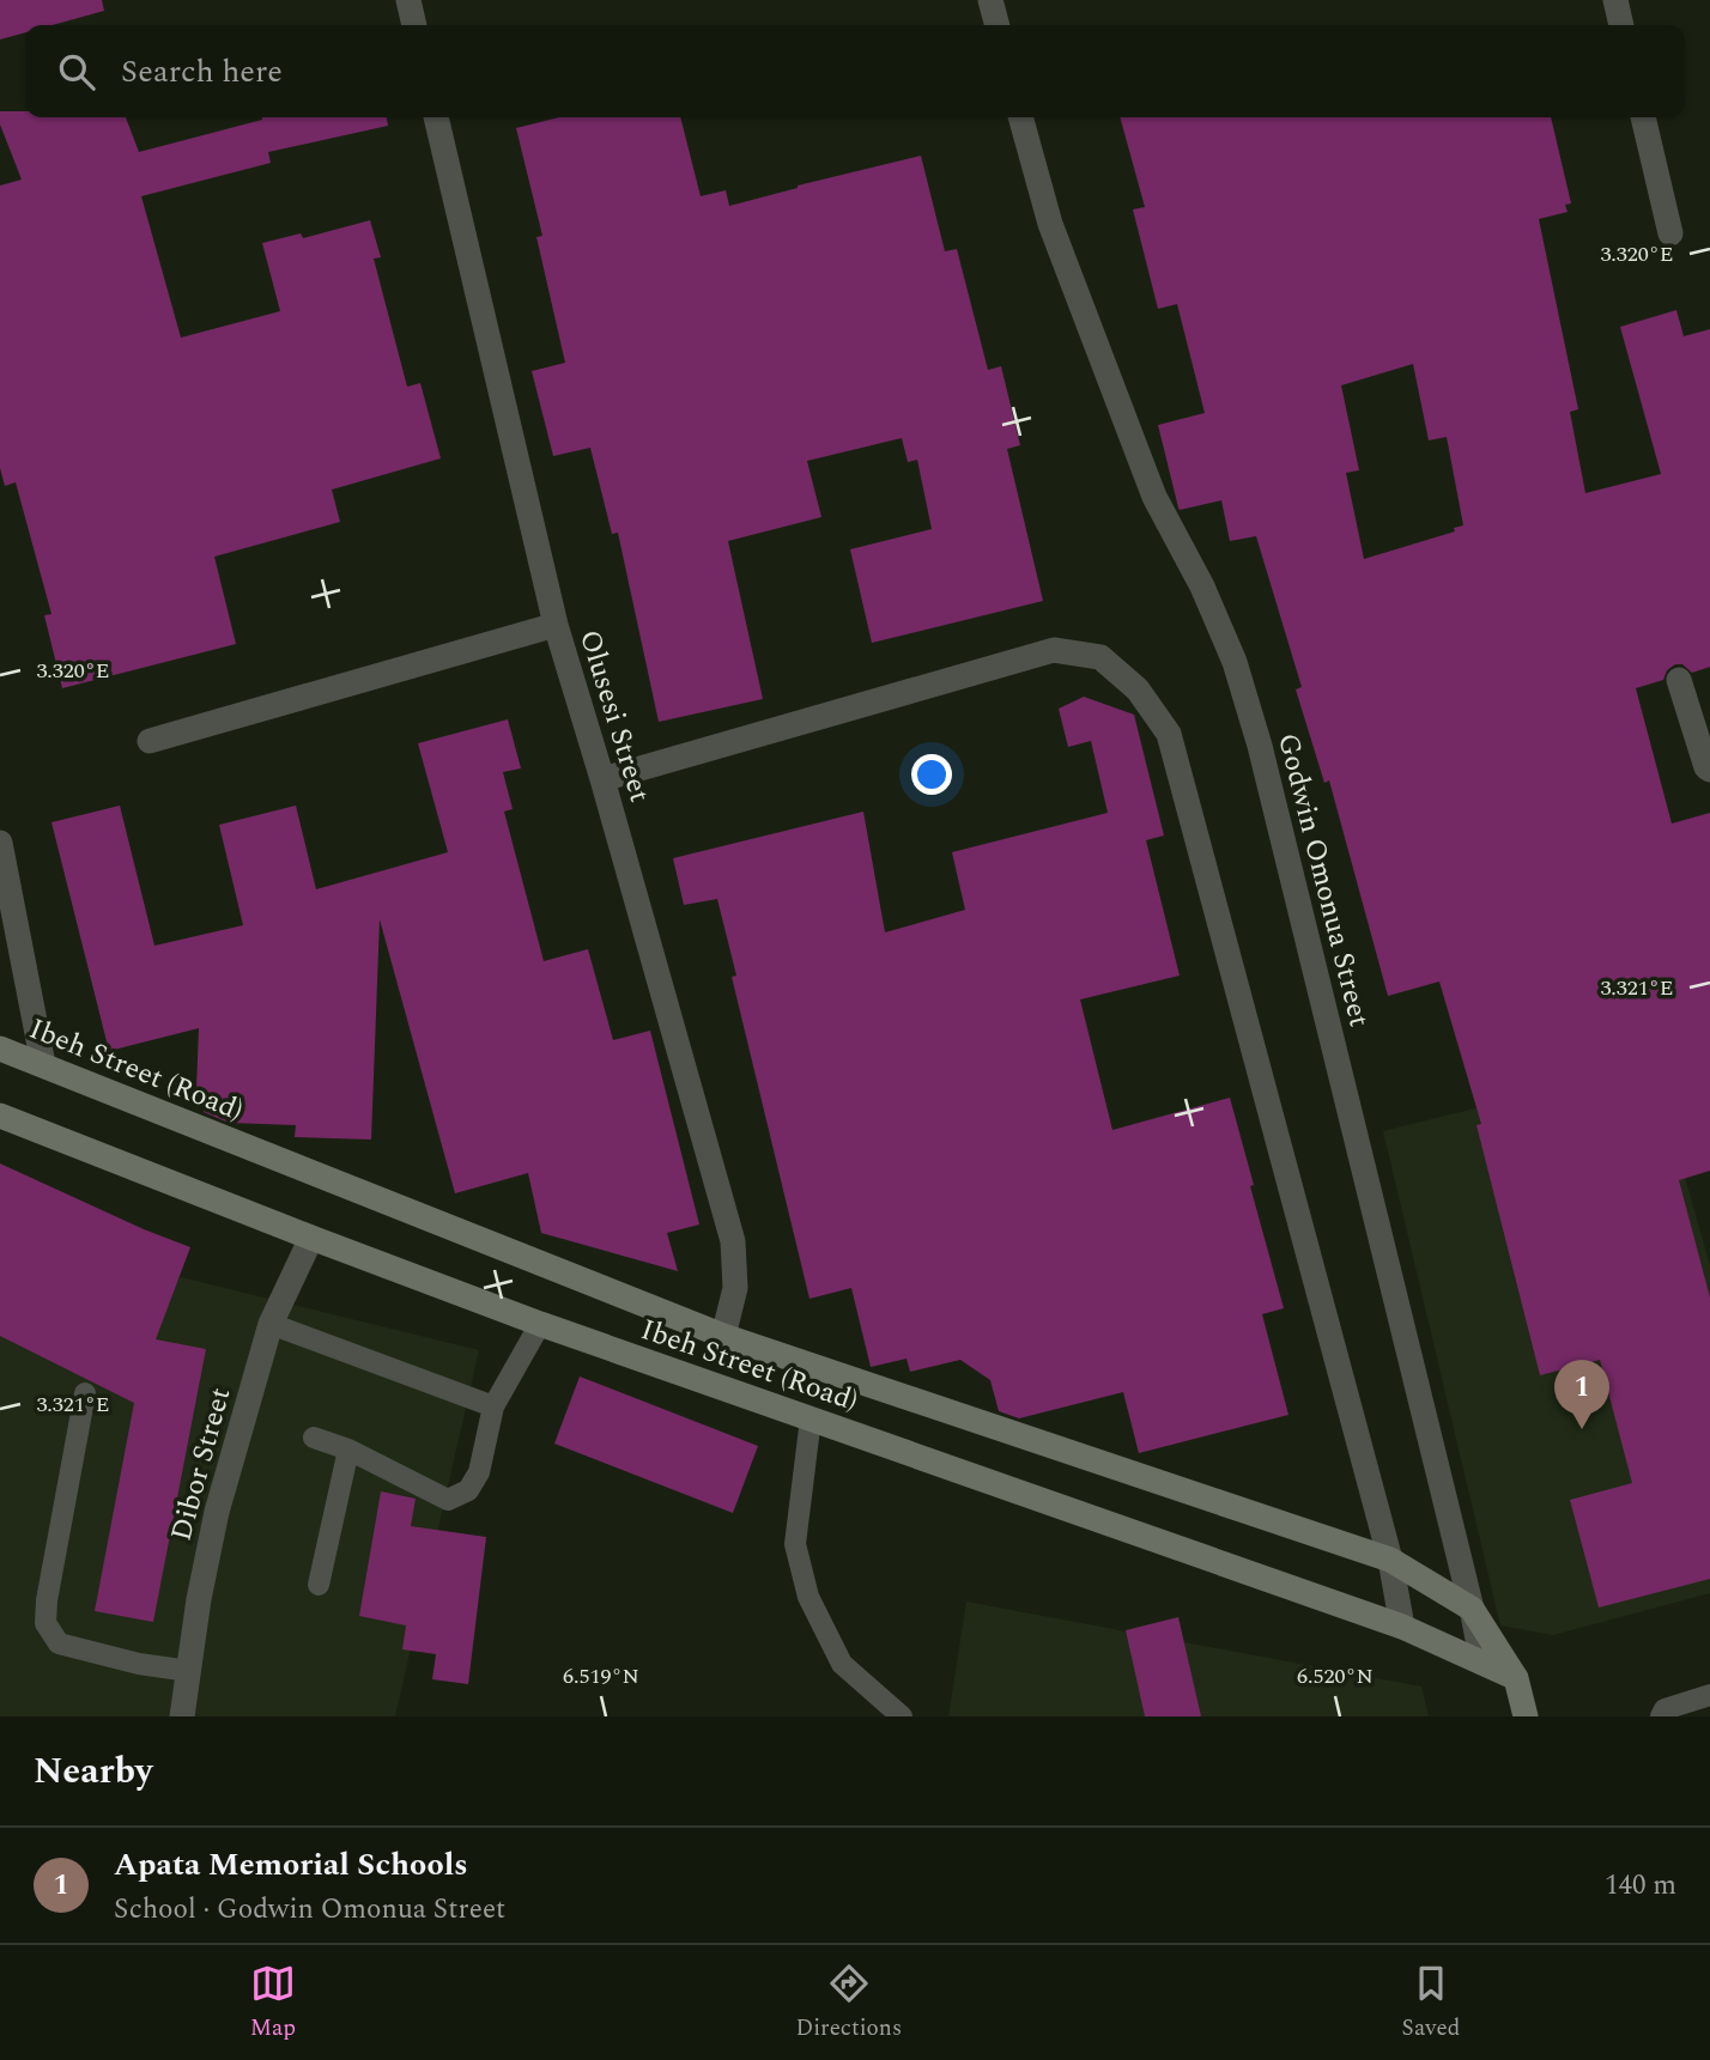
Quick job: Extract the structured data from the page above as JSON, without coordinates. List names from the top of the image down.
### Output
{
  "streets": {
    "street": [
      "Olusesi Street",
      "Godwin Omonua Street",
      "Ibeh Street (Road)",
      "Dibor Street"
    ]
  },
  "crossings": [
    ["Olusesi Street", "Ibeh Street (Road)"],
    ["Godwin Omonua Street", "Ibeh Street (Road)"],
    ["Ibeh Street (Road)", "Dibor Street"]
  ],
  "page": {
    "search": "Search here",
    "pins": "1",
    "heading": "Nearby",
    "list": [
      {
        "mark": "1",
        "name": "Apata Memorial Schools",
        "note": "School · Godwin Omonua Street",
        "value": "140 m"
      }
    ],
    "nav": ["Map", "Directions", "Saved"]
  },
  "coordinates": [
    "3.320°E",
    "3.321°E",
    "6.519°N",
    "6.520°N"
  ]
}
